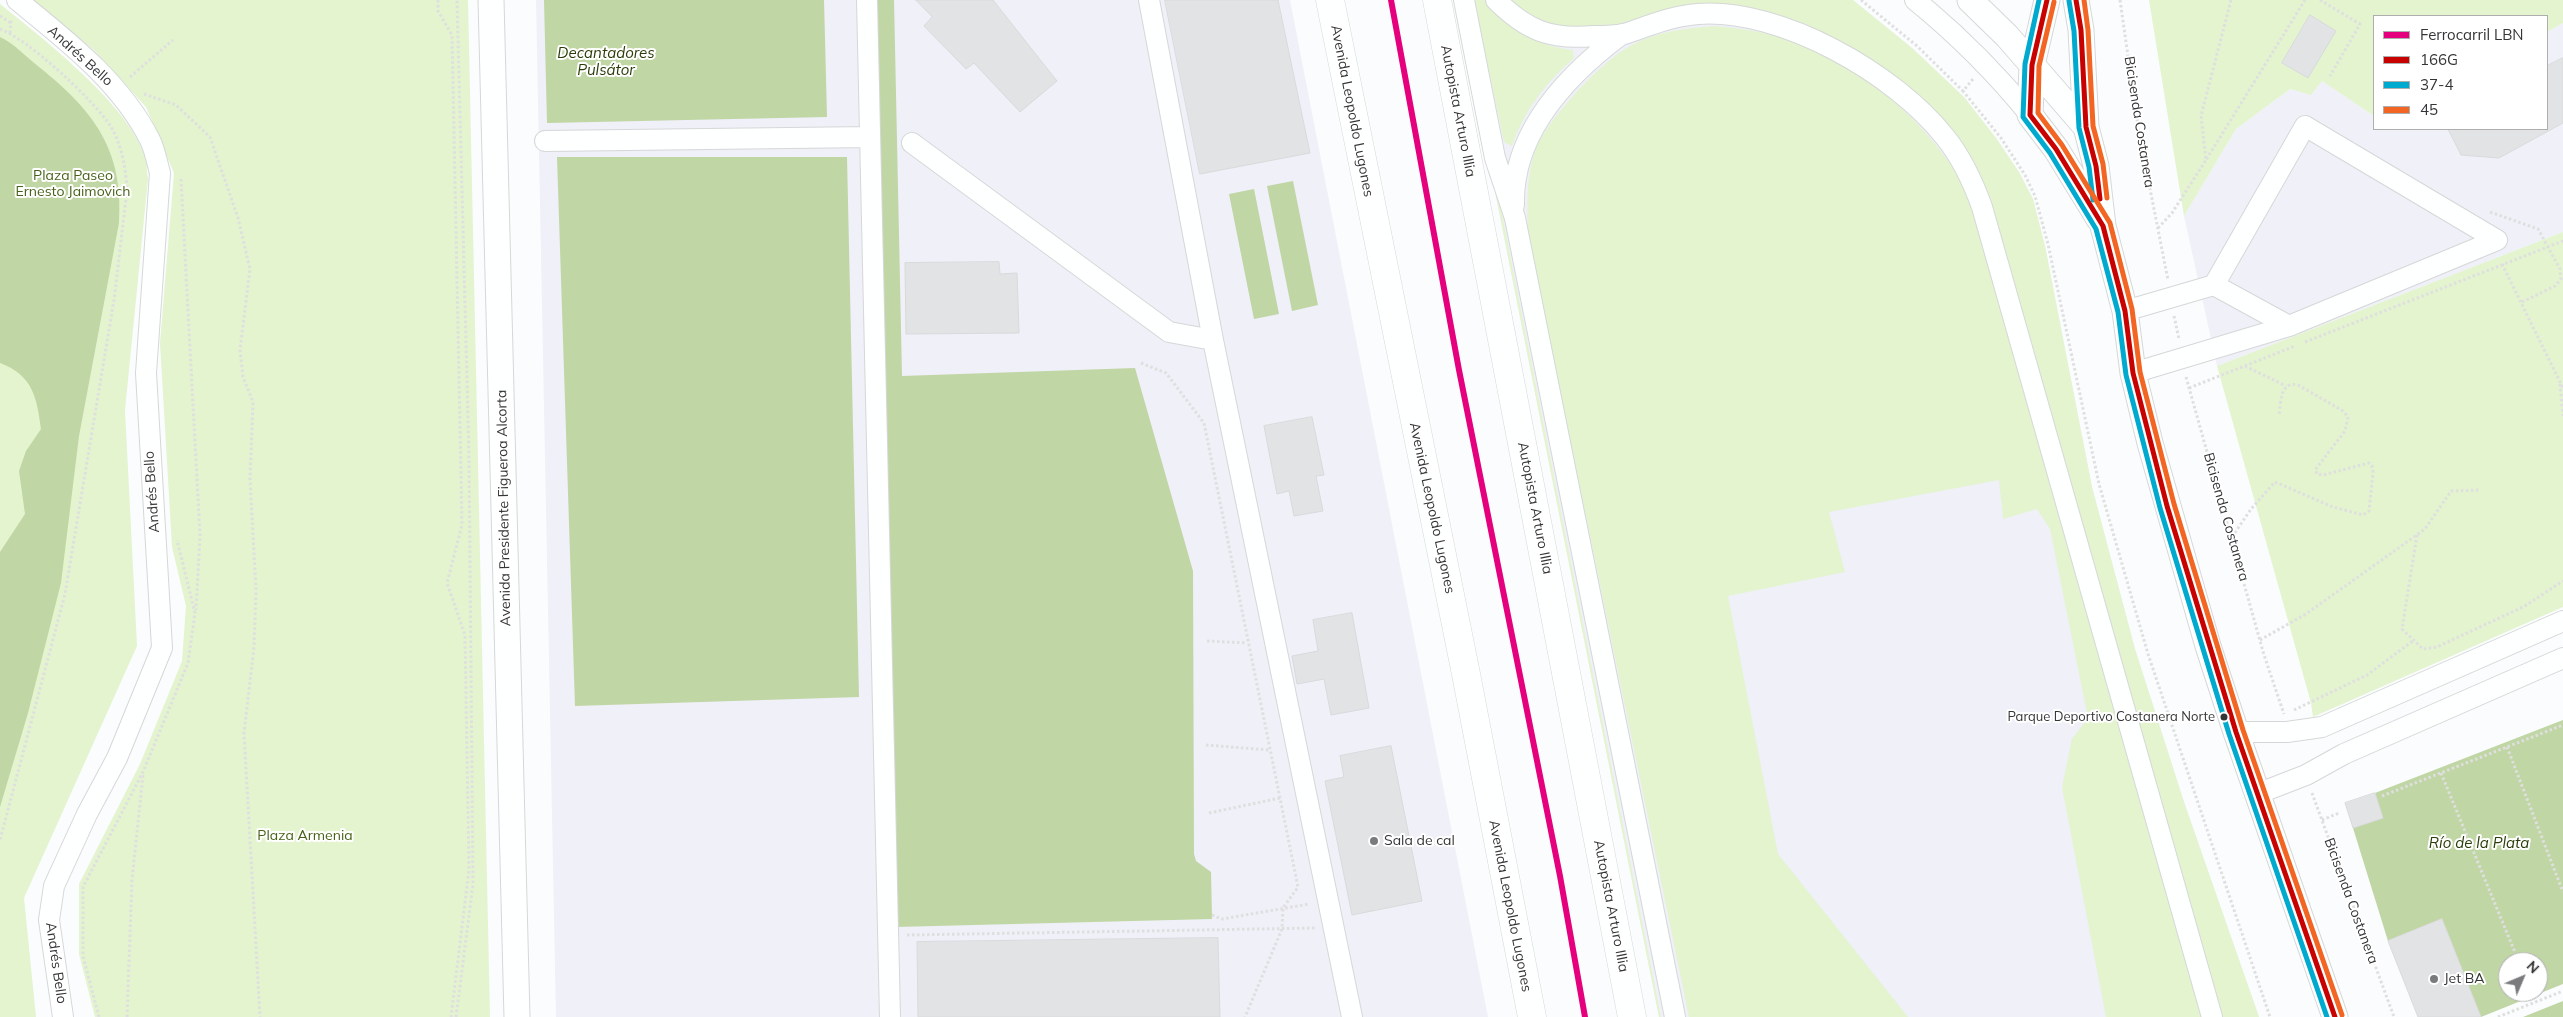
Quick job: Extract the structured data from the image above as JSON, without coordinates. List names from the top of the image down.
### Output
{
  "streets": {
    "highway": ["Avenida Leopoldo Lugones", "Autopista Arturo Illia"],
    "main road": ["Avenida Presidente Figueroa Alcorta"],
    "street": ["Andrés Bello"],
    "path": ["Bicisenda Costanera"]
  },
  "water": ["Decantadores Pulsátor", "Río de la Plata"],
  "parks": ["Plaza Paseo Ernesto Jaimovich", "Plaza Armenia"],
  "places": ["Parque Deportivo Costanera Norte", "Sala de cal", "Jet BA"],
  "lines": [
    "rail line LBN",
    "transit line 166G",
    "transit line 37-4",
    "transit line 45"
  ],
  "legend": [
    "Ferrocarril LBN",
    "166G",
    "37-4",
    "45"
  ],
  "north": "top right"
}
